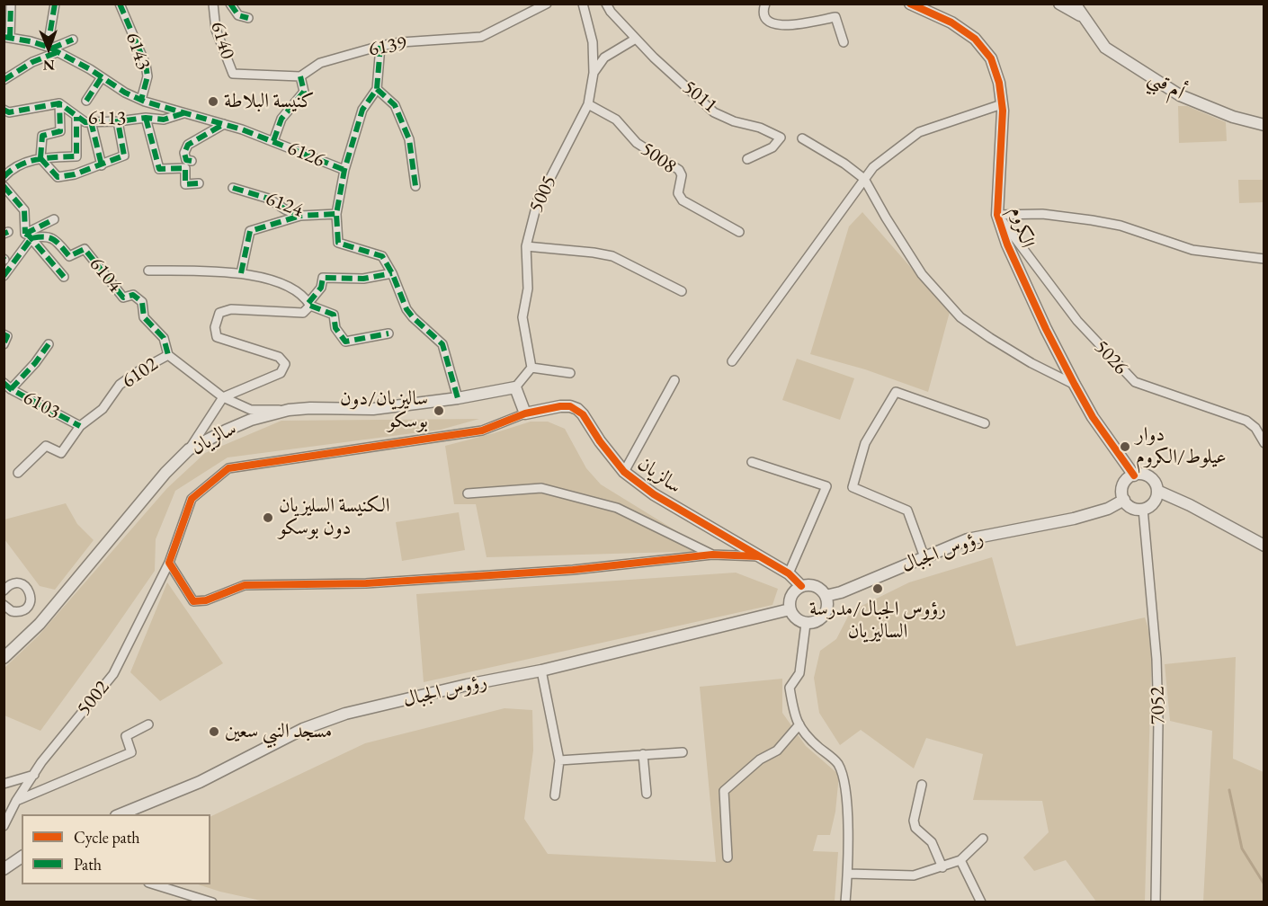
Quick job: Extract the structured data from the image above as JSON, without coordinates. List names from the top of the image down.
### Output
{
  "streets": {
    "street": [
      "6140",
      "6139",
      "6143",
      "أم قبي",
      "5011",
      "6113",
      "6126",
      "5008",
      "5005",
      "6124",
      "الكروم",
      "6104",
      "5026",
      "6102",
      "6103",
      "سالزيان",
      "رؤوس الجبال",
      "5002",
      "7052"
    ]
  },
  "crossings": [
    ["6140", "6139"],
    ["6143", "6126"],
    ["6113", "6126"],
    ["6126", "6124"],
    ["6126", "سالزيان"],
    ["5008", "5005"],
    ["الكروم", "5026"],
    ["الكروم", "رؤوس الجبال"],
    ["الكروم", "7052"],
    ["6104", "6102"],
    ["6102", "6103"],
    ["6102", "سالزيان"],
    ["سالزيان", "رؤوس الجبال"],
    ["سالزيان", "5002"],
    ["رؤوس الجبال", "7052"]
  ],
  "places": [
    "كنيسة البلاطة",
    "ساليزيان/دون بوسكو",
    "دوار عيلوط/الكروم",
    "الكنيسة السليزيان دون بوسكو",
    "رؤوس الجبال/مدرسة الساليزيان",
    "مسجد النبي سعين"
  ],
  "legend": ["Cycle path", "Path"],
  "north": "bottom"
}
